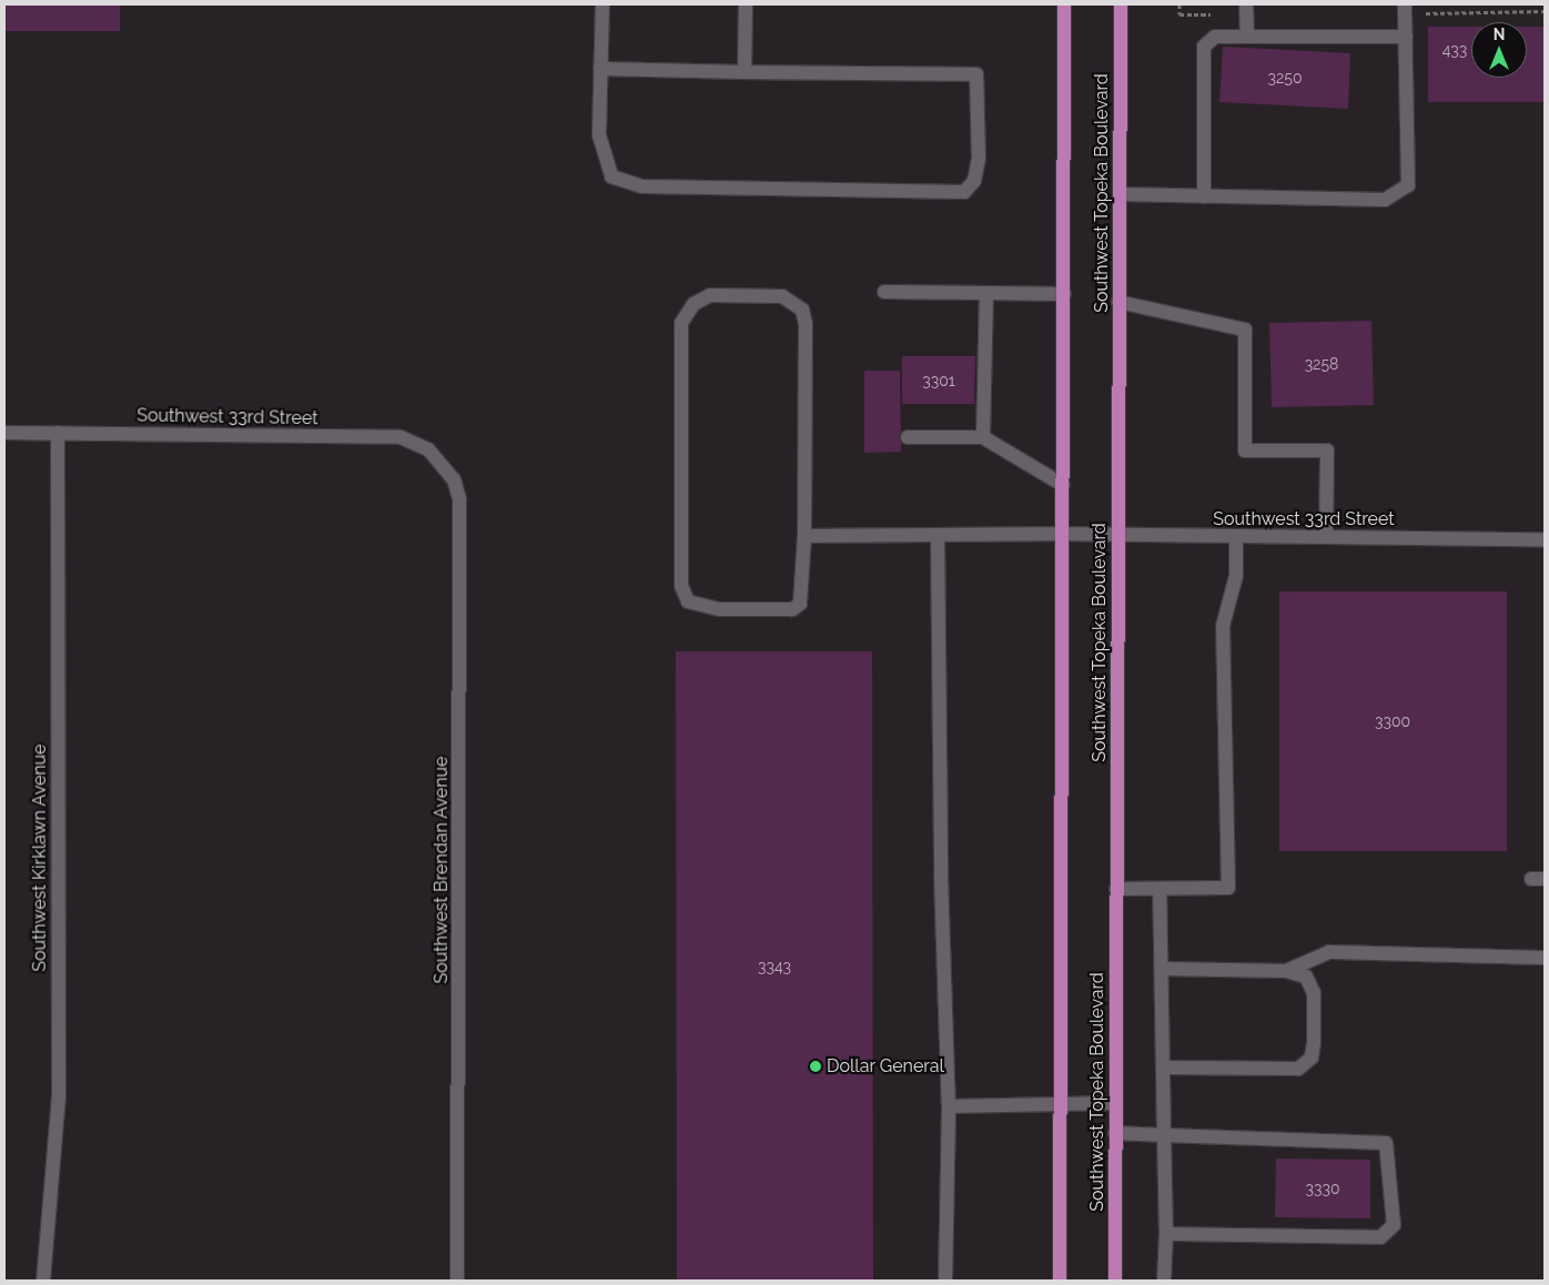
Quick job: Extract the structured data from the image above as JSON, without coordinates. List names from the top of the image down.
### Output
{
  "streets": {
    "main road": ["Southwest Topeka Boulevard"],
    "street": ["Southwest 33rd Street", "Southwest Kirklawn Avenue", "Southwest Brendan Avenue"]
  },
  "crossings": [
    ["Southwest Topeka Boulevard", "Southwest 33rd Street"],
    ["Southwest 33rd Street", "Southwest Kirklawn Avenue"],
    ["Southwest 33rd Street", "Southwest Brendan Avenue"]
  ],
  "places": ["Dollar General"],
  "house_numbers": [
    "433",
    "3250",
    "3258",
    "3301",
    "3300",
    "3343",
    "3330"
  ],
  "north": "top"
}
